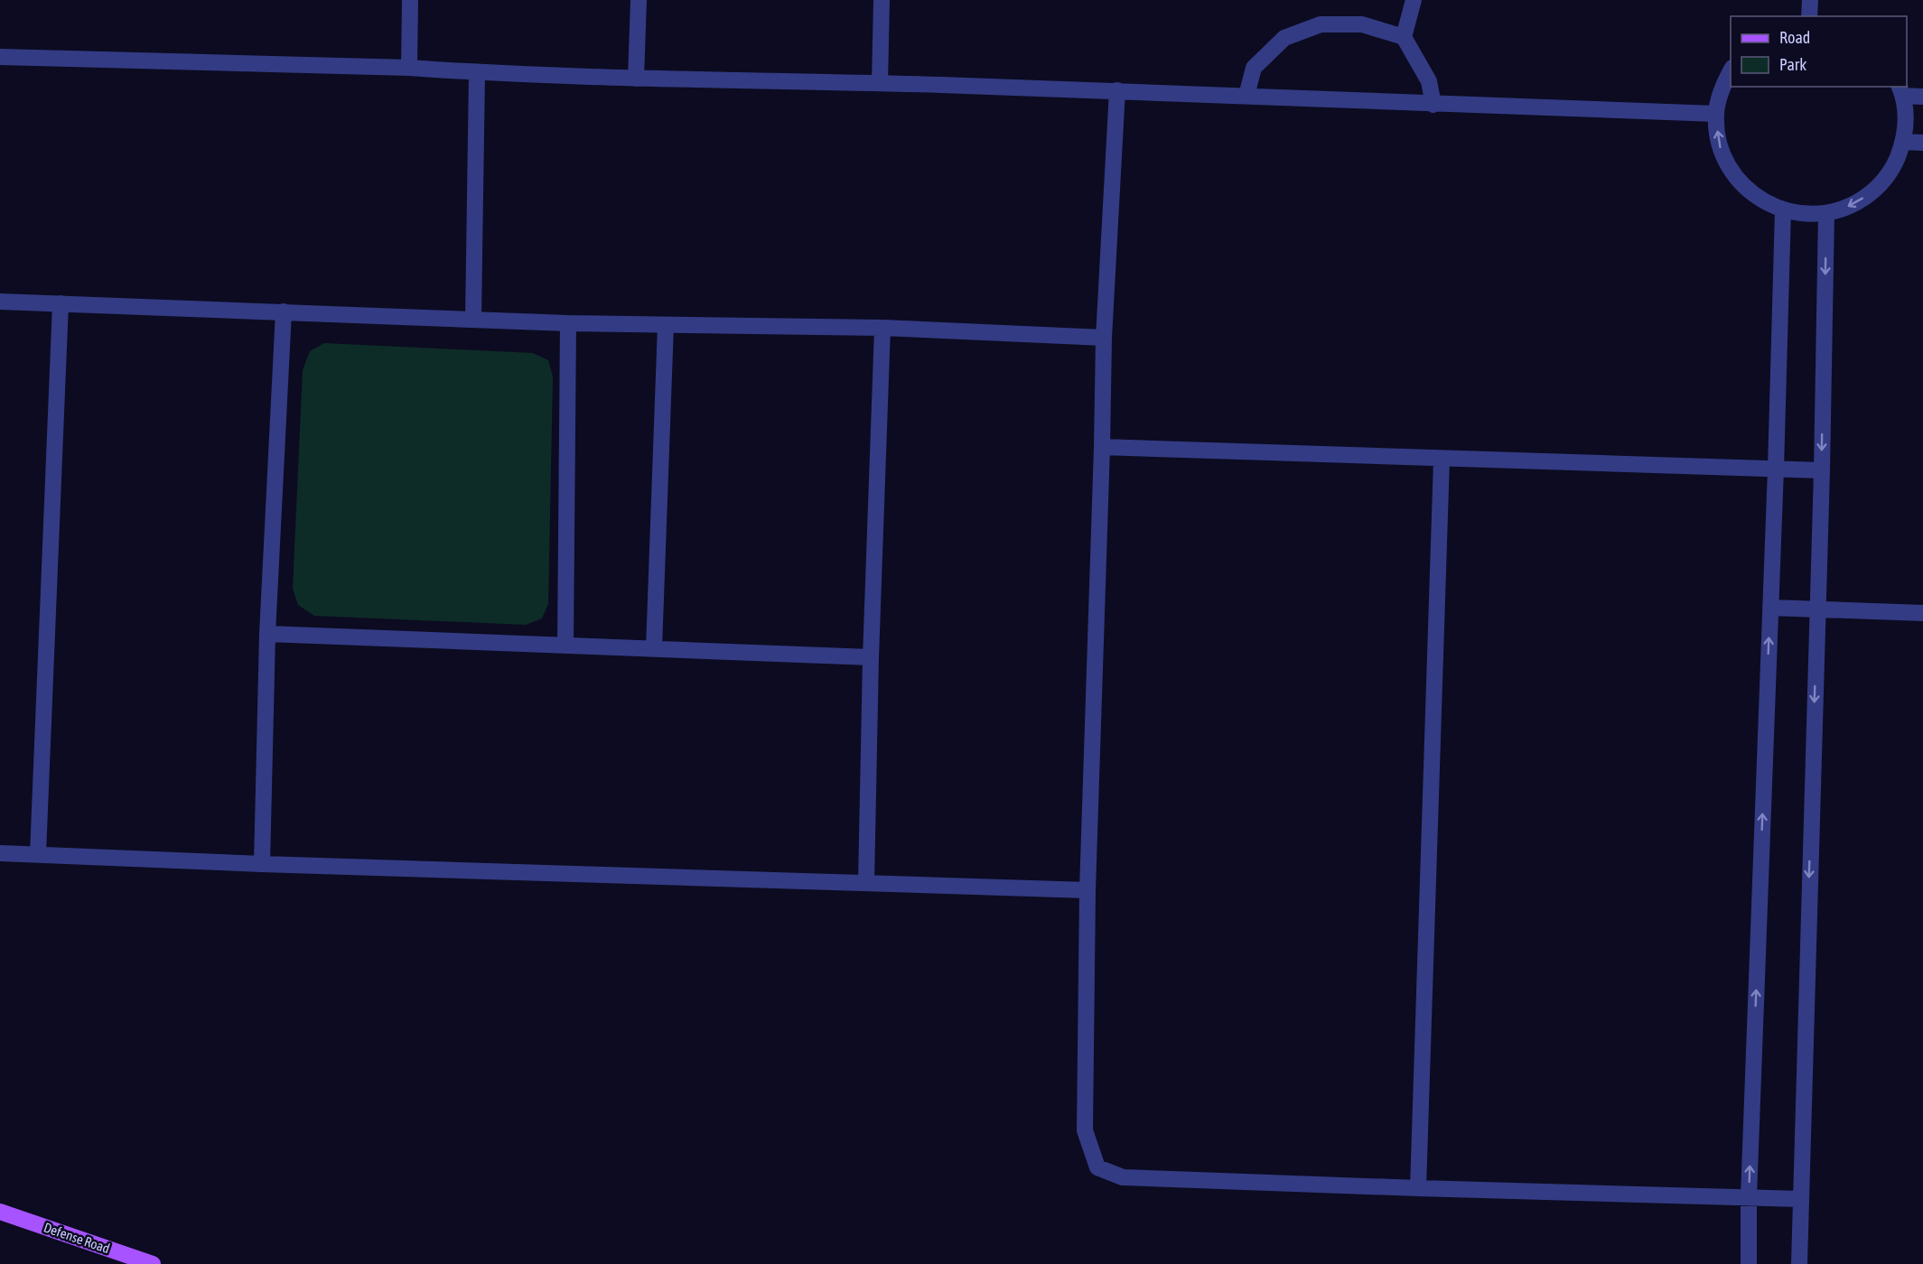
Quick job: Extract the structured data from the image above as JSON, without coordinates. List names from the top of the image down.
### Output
{
  "streets": {
    "main road": ["Defense Road"]
  },
  "legend": ["Road", "Park"]
}
